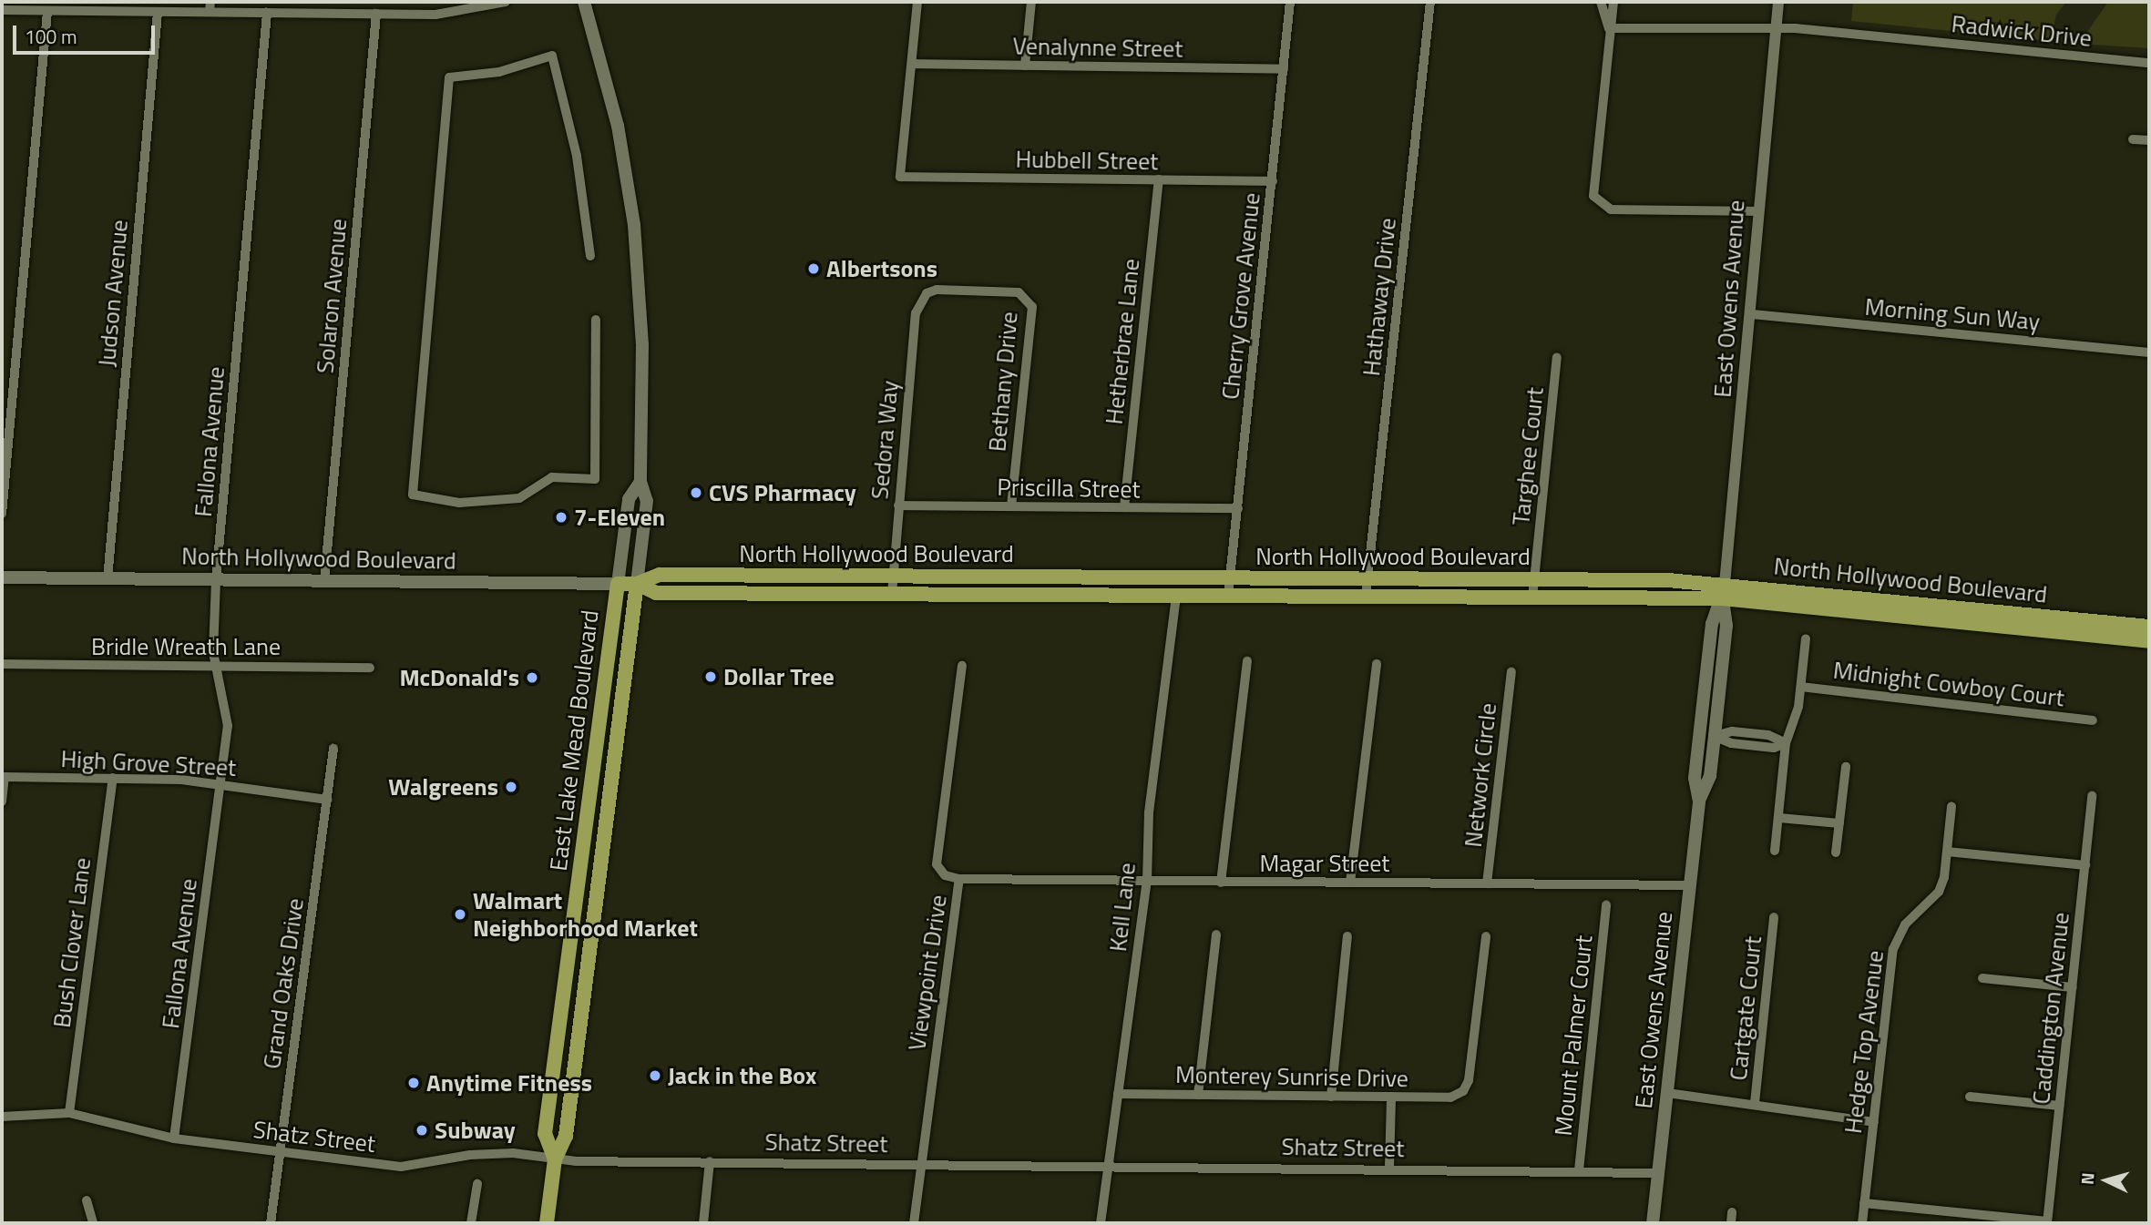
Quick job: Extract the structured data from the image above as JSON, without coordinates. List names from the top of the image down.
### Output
{
  "streets": {
    "main road": ["East Owens Avenue", "North Hollywood Boulevard", "East Lake Mead Boulevard"],
    "street": [
      "Radwick Drive",
      "Venalynne Street",
      "Hubbell Street",
      "Judson Avenue",
      "Solaron Avenue",
      "Cherry Grove Avenue",
      "Hathaway Drive",
      "Morning Sun Way",
      "Hetherbrae Lane",
      "Bethany Drive",
      "Sedora Way",
      "Fallona Avenue",
      "Targhee Court",
      "Priscilla Street",
      "Bridle Wreath Lane",
      "Midnight Cowboy Court",
      "High Grove Street",
      "Network Circle",
      "Magar Street",
      "Kell Lane",
      "Bush Clover Lane",
      "Viewpoint Drive",
      "Grand Oaks Drive",
      "Cartgate Court",
      "Caddington Avenue",
      "Mount Palmer Court",
      "Hedge Top Avenue",
      "Monterey Sunrise Drive",
      "Shatz Street"
    ]
  },
  "crossings": [
    ["Radwick Drive", "East Owens Avenue"],
    ["Venalynne Street", "Hubbell Street"],
    ["Venalynne Street", "Cherry Grove Avenue"],
    ["Hubbell Street", "Cherry Grove Avenue"],
    ["Hubbell Street", "Hetherbrae Lane"],
    ["Judson Avenue", "North Hollywood Boulevard"],
    ["Solaron Avenue", "North Hollywood Boulevard"],
    ["Cherry Grove Avenue", "Priscilla Street"],
    ["Cherry Grove Avenue", "North Hollywood Boulevard"],
    ["Hathaway Drive", "North Hollywood Boulevard"],
    ["East Owens Avenue", "Morning Sun Way"],
    ["East Owens Avenue", "North Hollywood Boulevard"],
    ["East Owens Avenue", "Magar Street"],
    ["East Owens Avenue", "Shatz Street"],
    ["Hetherbrae Lane", "Priscilla Street"],
    ["Bethany Drive", "Sedora Way"],
    ["Bethany Drive", "Priscilla Street"],
    ["Sedora Way", "Priscilla Street"],
    ["Sedora Way", "North Hollywood Boulevard"],
    ["Fallona Avenue", "North Hollywood Boulevard"],
    ["Fallona Avenue", "Bridle Wreath Lane"],
    ["Fallona Avenue", "High Grove Street"],
    ["Fallona Avenue", "Shatz Street"],
    ["Targhee Court", "North Hollywood Boulevard"],
    ["North Hollywood Boulevard", "East Lake Mead Boulevard"],
    ["North Hollywood Boulevard", "Kell Lane"],
    ["East Lake Mead Boulevard", "Shatz Street"],
    ["High Grove Street", "Bush Clover Lane"],
    ["High Grove Street", "Grand Oaks Drive"],
    ["Network Circle", "Magar Street"],
    ["Magar Street", "Kell Lane"],
    ["Magar Street", "Viewpoint Drive"],
    ["Kell Lane", "Monterey Sunrise Drive"],
    ["Kell Lane", "Shatz Street"],
    ["Bush Clover Lane", "Shatz Street"],
    ["Viewpoint Drive", "Shatz Street"],
    ["Grand Oaks Drive", "Shatz Street"],
    ["Mount Palmer Court", "Shatz Street"]
  ],
  "places": [
    "Albertsons",
    "CVS Pharmacy",
    "7-Eleven",
    "Dollar Tree",
    "McDonald's",
    "Walgreens",
    "Walmart Neighborhood Market",
    "Jack in the Box",
    "Anytime Fitness",
    "Subway"
  ],
  "scale_bar": "100 m",
  "north": "left"
}
